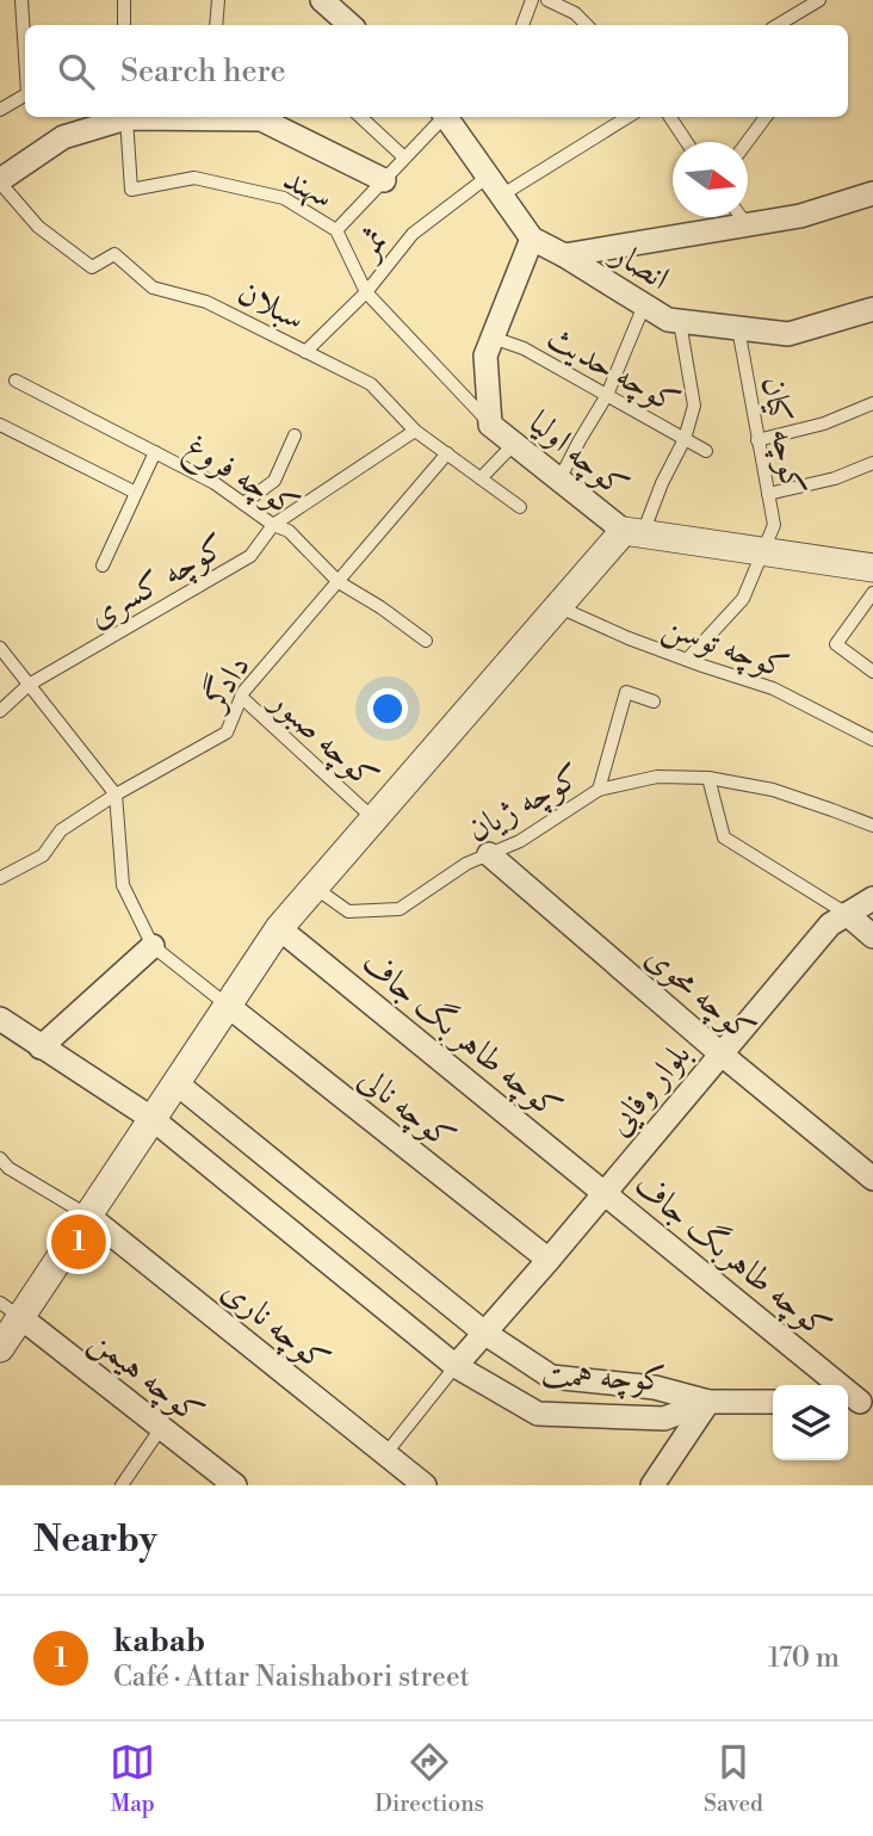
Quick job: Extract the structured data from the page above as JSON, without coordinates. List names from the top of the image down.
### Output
{
  "streets": {
    "street": [
      "انصار",
      "کوچه اولیا",
      "کوچه محوی",
      "کوچه طاهر بگ جاف",
      "بلوار وفایی",
      "کوچه نالی",
      "کوچه طاهربگ جاف",
      "کوچه ناری",
      "کوچه هیمن",
      "کوچه همت"
    ],
    "lane": [
      "سهند",
      "ثمر",
      "سبلان",
      "کوچه حدیث",
      "کوچه کیان",
      "کوچه فروغ",
      "کوچه کسری",
      "کوچه توسن",
      "دادگر",
      "کوچه صبور",
      "کوچه ژیان"
    ]
  },
  "crossings": [
    ["سهند", "ثمر"],
    ["سهند", "کوچه اولیا"],
    ["ثمر", "انصار"],
    ["ثمر", "سبلان"],
    ["انصار", "کوچه کیان"],
    ["انصار", "کوچه اولیا"],
    ["سبلان", "کوچه کسری"],
    ["سبلان", "دادگر"],
    ["کوچه حدیث", "کوچه اولیا"],
    ["کوچه کیان", "کوچه توسن"],
    ["کوچه فروغ", "کوچه کسری"],
    ["کوچه فروغ", "دادگر"],
    ["دادگر", "کوچه صبور"],
    ["کوچه ژیان", "کوچه محوی"],
    ["کوچه محوی", "بلوار وفایی"],
    ["کوچه طاهر بگ جاف", "بلوار وفایی"],
    ["کوچه طاهر بگ جاف", "کوچه طاهربگ جاف"],
    ["بلوار وفایی", "کوچه نالی"],
    ["بلوار وفایی", "کوچه طاهربگ جاف"],
    ["بلوار وفایی", "کوچه همت"]
  ],
  "north": "right",
  "page": {
    "search": "Search here",
    "pins": "1",
    "heading": "Nearby",
    "list": [
      {
        "mark": "1",
        "name": "kabab",
        "note": "Café · Attar Naishabori street",
        "value": "170 m"
      }
    ],
    "nav": ["Map", "Directions", "Saved"]
  }
}
